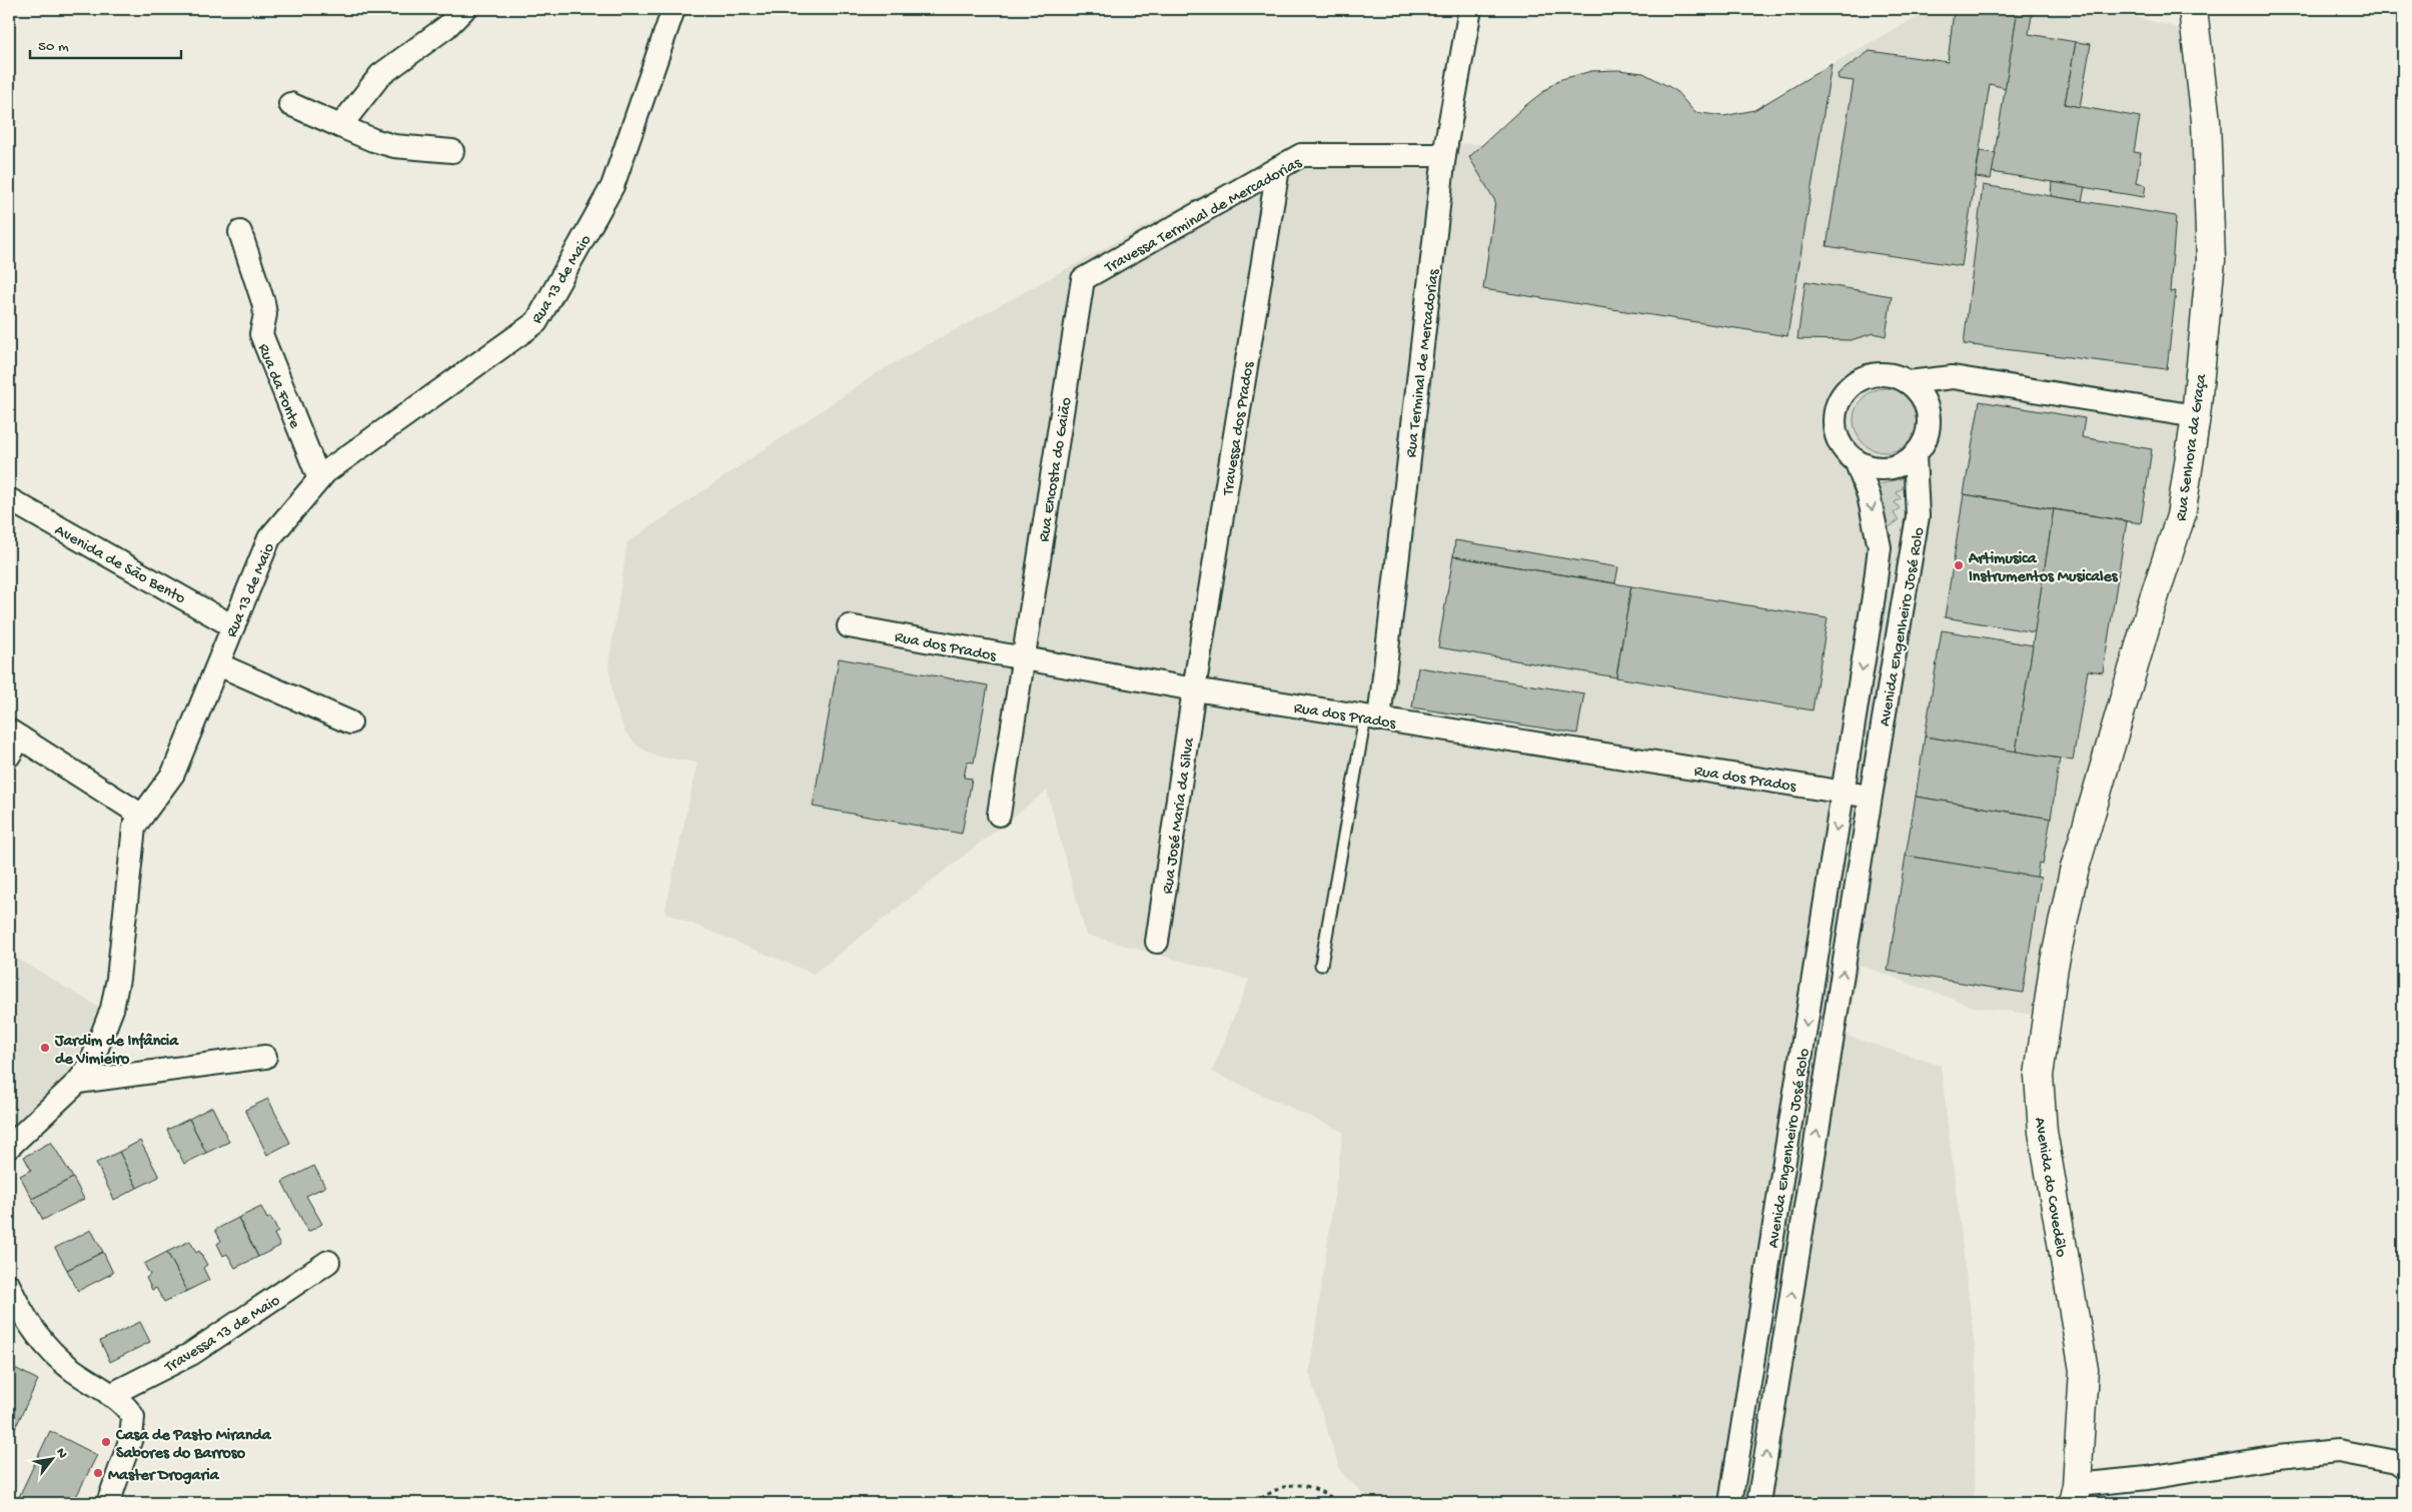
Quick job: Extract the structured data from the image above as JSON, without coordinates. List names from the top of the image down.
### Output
{
  "streets": {
    "street": [
      "Travessa Terminal de Mercadorias",
      "Rua 13 de Maio",
      "Rua Terminal de Mercadorias",
      "Rua da Fonte",
      "Travessa dos Prados",
      "Rua Senhora da Graça",
      "Rua Encosta do Gaião",
      "Avenida de São Bento",
      "Avenida Engenheiro José Rolo",
      "Rua dos Prados",
      "Rua José Maria da Silva",
      "Avenida do Covedêlo",
      "Travessa 13 de Maio"
    ]
  },
  "crossings": [
    ["Travessa Terminal de Mercadorias", "Rua Terminal de Mercadorias"],
    ["Travessa Terminal de Mercadorias", "Travessa dos Prados"],
    ["Travessa Terminal de Mercadorias", "Rua Encosta do Gaião"],
    ["Rua 13 de Maio", "Rua da Fonte"],
    ["Rua 13 de Maio", "Avenida de São Bento"],
    ["Rua Terminal de Mercadorias", "Rua dos Prados"],
    ["Travessa dos Prados", "Rua dos Prados"],
    ["Travessa dos Prados", "Rua José Maria da Silva"],
    ["Rua Senhora da Graça", "Avenida Engenheiro José Rolo"],
    ["Rua Senhora da Graça", "Avenida do Covedêlo"],
    ["Rua Encosta do Gaião", "Rua dos Prados"],
    ["Avenida Engenheiro José Rolo", "Rua dos Prados"],
    ["Rua dos Prados", "Rua José Maria da Silva"]
  ],
  "places": [
    "Artimusica Instrumentos Musicales",
    "Jardim de Infância de Vimieiro",
    "Casa de Pasto Miranda Sabores do Barroso",
    "Master Drogaria"
  ],
  "scale_bar": "50 m",
  "north": "top right"
}
